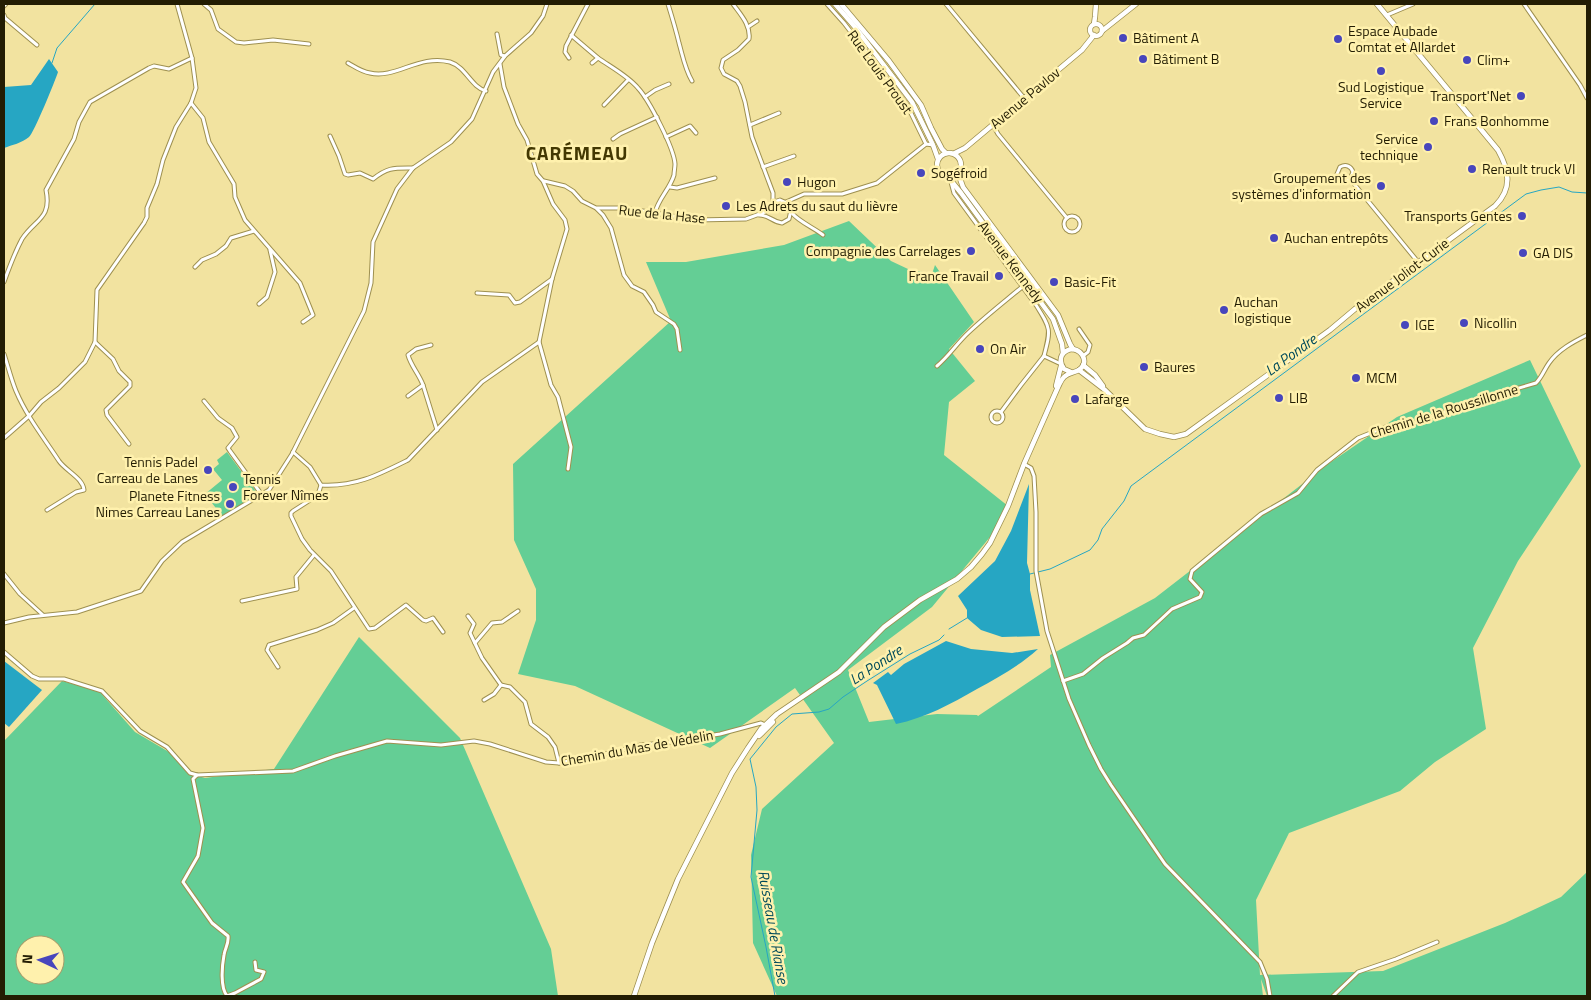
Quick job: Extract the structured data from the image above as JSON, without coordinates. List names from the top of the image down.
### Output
{
  "streets": {
    "main road": ["Avenue Pavlov", "Avenue Kennedy", "Avenue Joliot-Curie"],
    "street": [
      "Rue Louis Proust",
      "Rue de la Hase",
      "Chemin de la Roussillonne",
      "Chemin du Mas de Védelin"
    ]
  },
  "crossings": [
    ["Avenue Pavlov", "Avenue Kennedy"],
    ["Avenue Kennedy", "Avenue Joliot-Curie"]
  ],
  "districts": ["CARÉMEAU"],
  "water": ["La Pondre", "Ruisseau de Rianse"],
  "places": [
    "Bâtiment A",
    "Espace Aubade Comtat et Allardet",
    "Bâtiment B",
    "Clim+",
    "Sud Logistique Service",
    "Transport'Net",
    "Frans Bonhomme",
    "Service technique",
    "Renault truck VI",
    "Sogéfroid",
    "Hugon",
    "Groupement des systèmes d'information",
    "Les Adrets du saut du lièvre",
    "Transports Gentes",
    "Auchan entrepôts",
    "Compagnie des Carrelages",
    "GA DIS",
    "France Travail",
    "Basic-Fit",
    "Auchan logistique",
    "Nicollin",
    "IGE",
    "On Air",
    "Baures",
    "MCM",
    "LIB",
    "Lafarge",
    "Tennis Padel Carreau de Lanes",
    "Tennis Forever Nîmes",
    "Planete Fitness Nimes Carreau Lanes"
  ],
  "north": "left"
}
